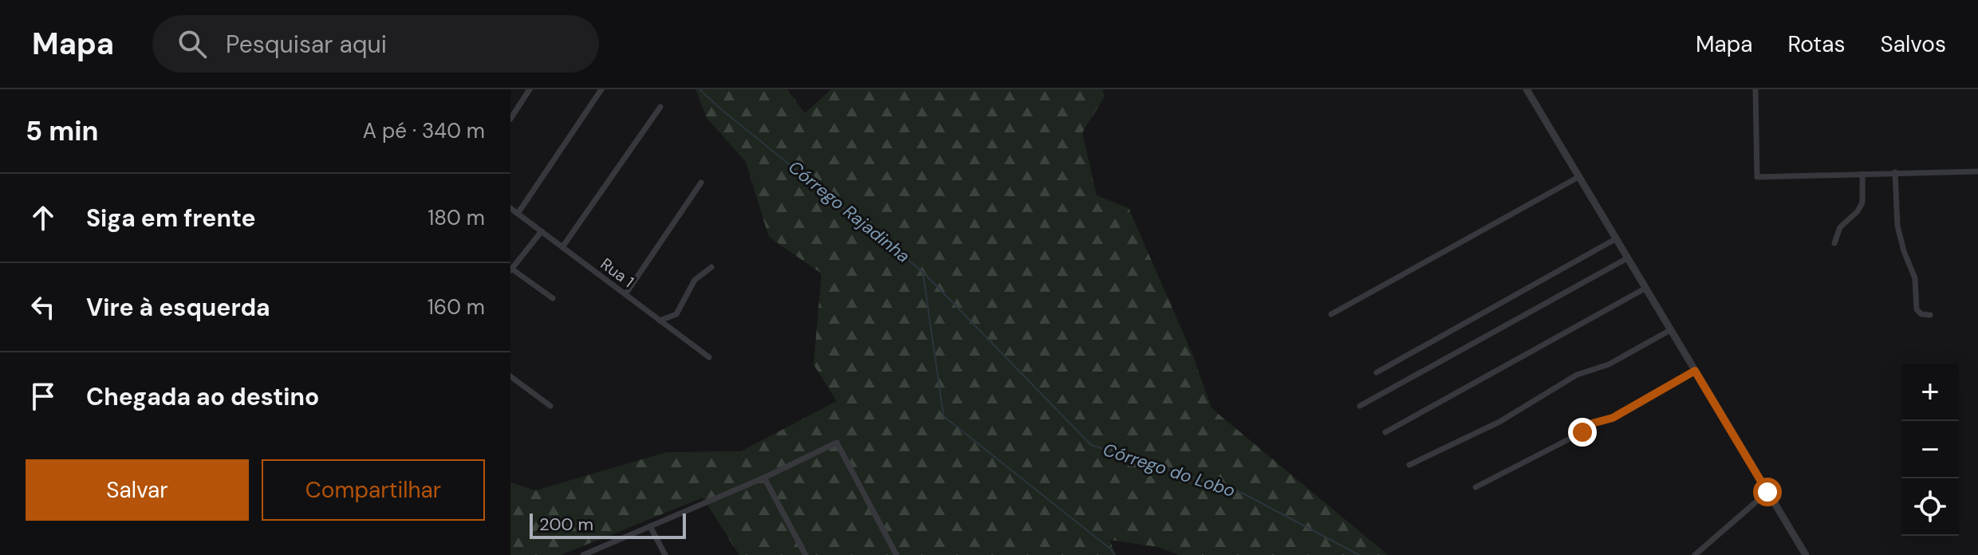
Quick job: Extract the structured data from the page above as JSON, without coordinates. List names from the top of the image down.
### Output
{
  "streets": {
    "street": ["Rua 1"]
  },
  "water": ["Córrego Rajadinha", "Córrego do Lobo"],
  "scale_bar": "200 m",
  "page": {
    "header": "Mapa",
    "search": "Pesquisar aqui",
    "nav": ["Mapa", "Rotas", "Salvos"],
    "heading": ["5 min", "A pé · 340 m"],
    "list": [
      ["Siga em frente", "180 m"],
      ["Vire à esquerda", "160 m"],
      "Chegada ao destino"
    ],
    "map_buttons": ["+", "−"],
    "buttons": ["Salvar", "Compartilhar"],
    "scale": "200 m"
  }
}
